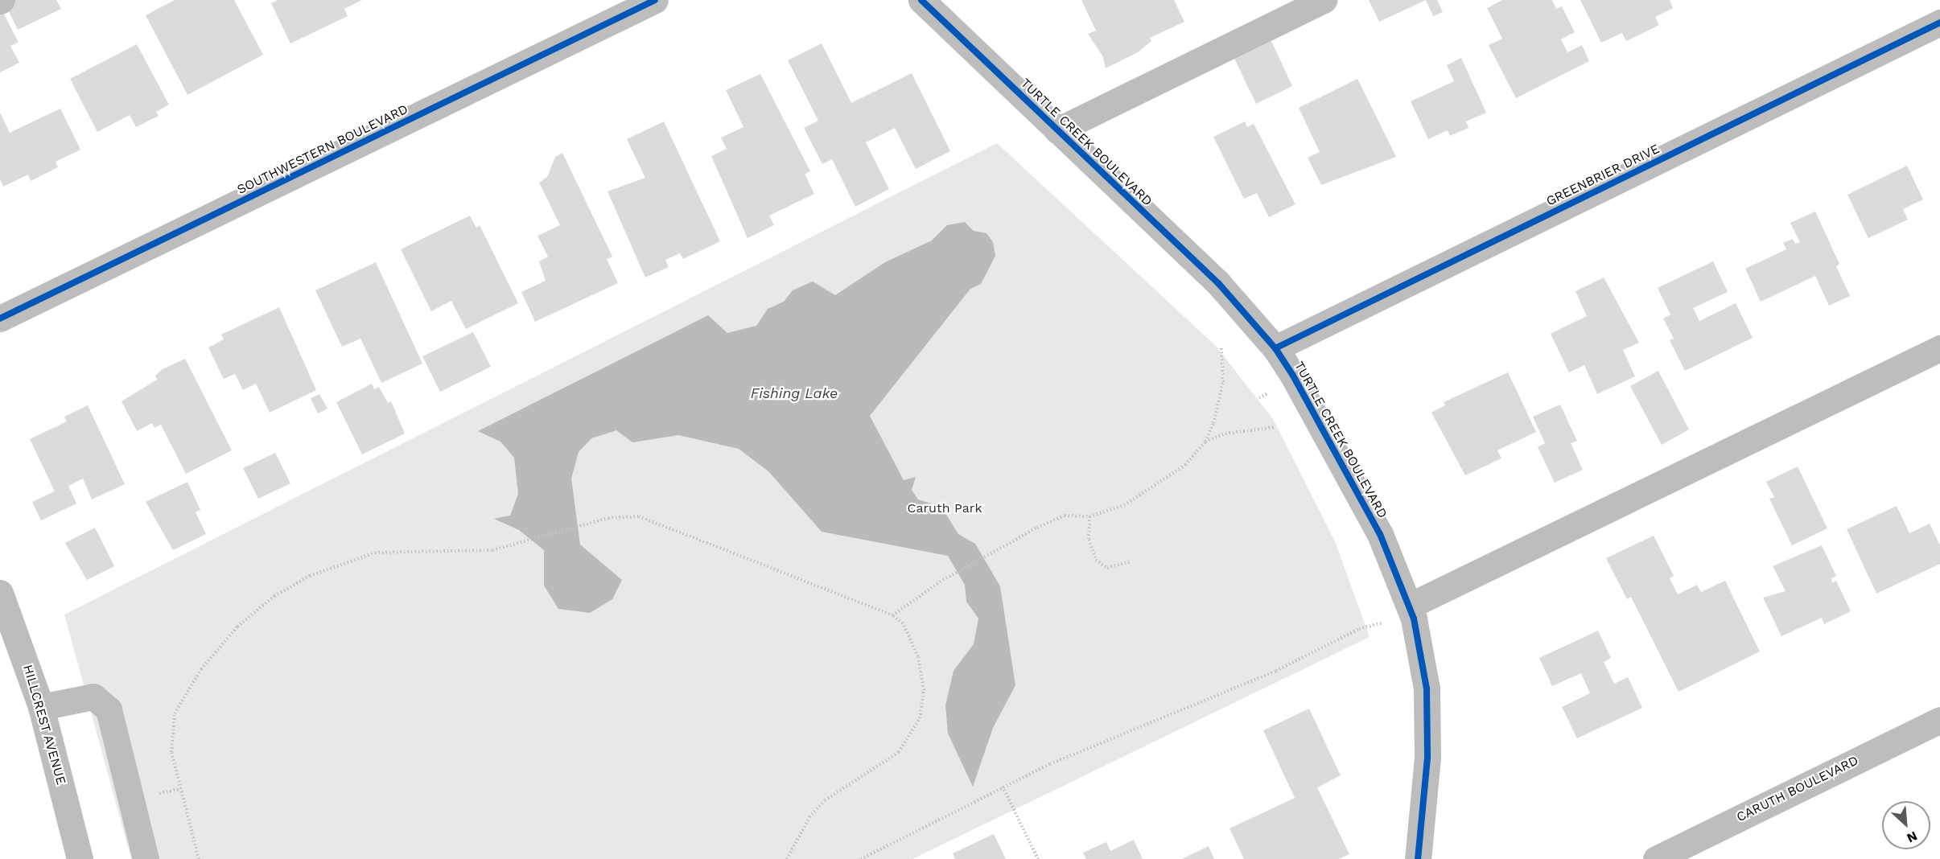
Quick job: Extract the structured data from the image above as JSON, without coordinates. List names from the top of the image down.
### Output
{
  "streets": {
    "street": [
      "TURTLE CREEK BOULEVARD",
      "SOUTHWESTERN BOULEVARD",
      "GREENBRIER DRIVE",
      "HILLCREST AVENUE",
      "CARUTH BOULEVARD"
    ]
  },
  "crossings": [
    ["TURTLE CREEK BOULEVARD", "GREENBRIER DRIVE"]
  ],
  "water": ["Fishing Lake"],
  "parks": ["Caruth Park"],
  "north": "bottom right"
}
